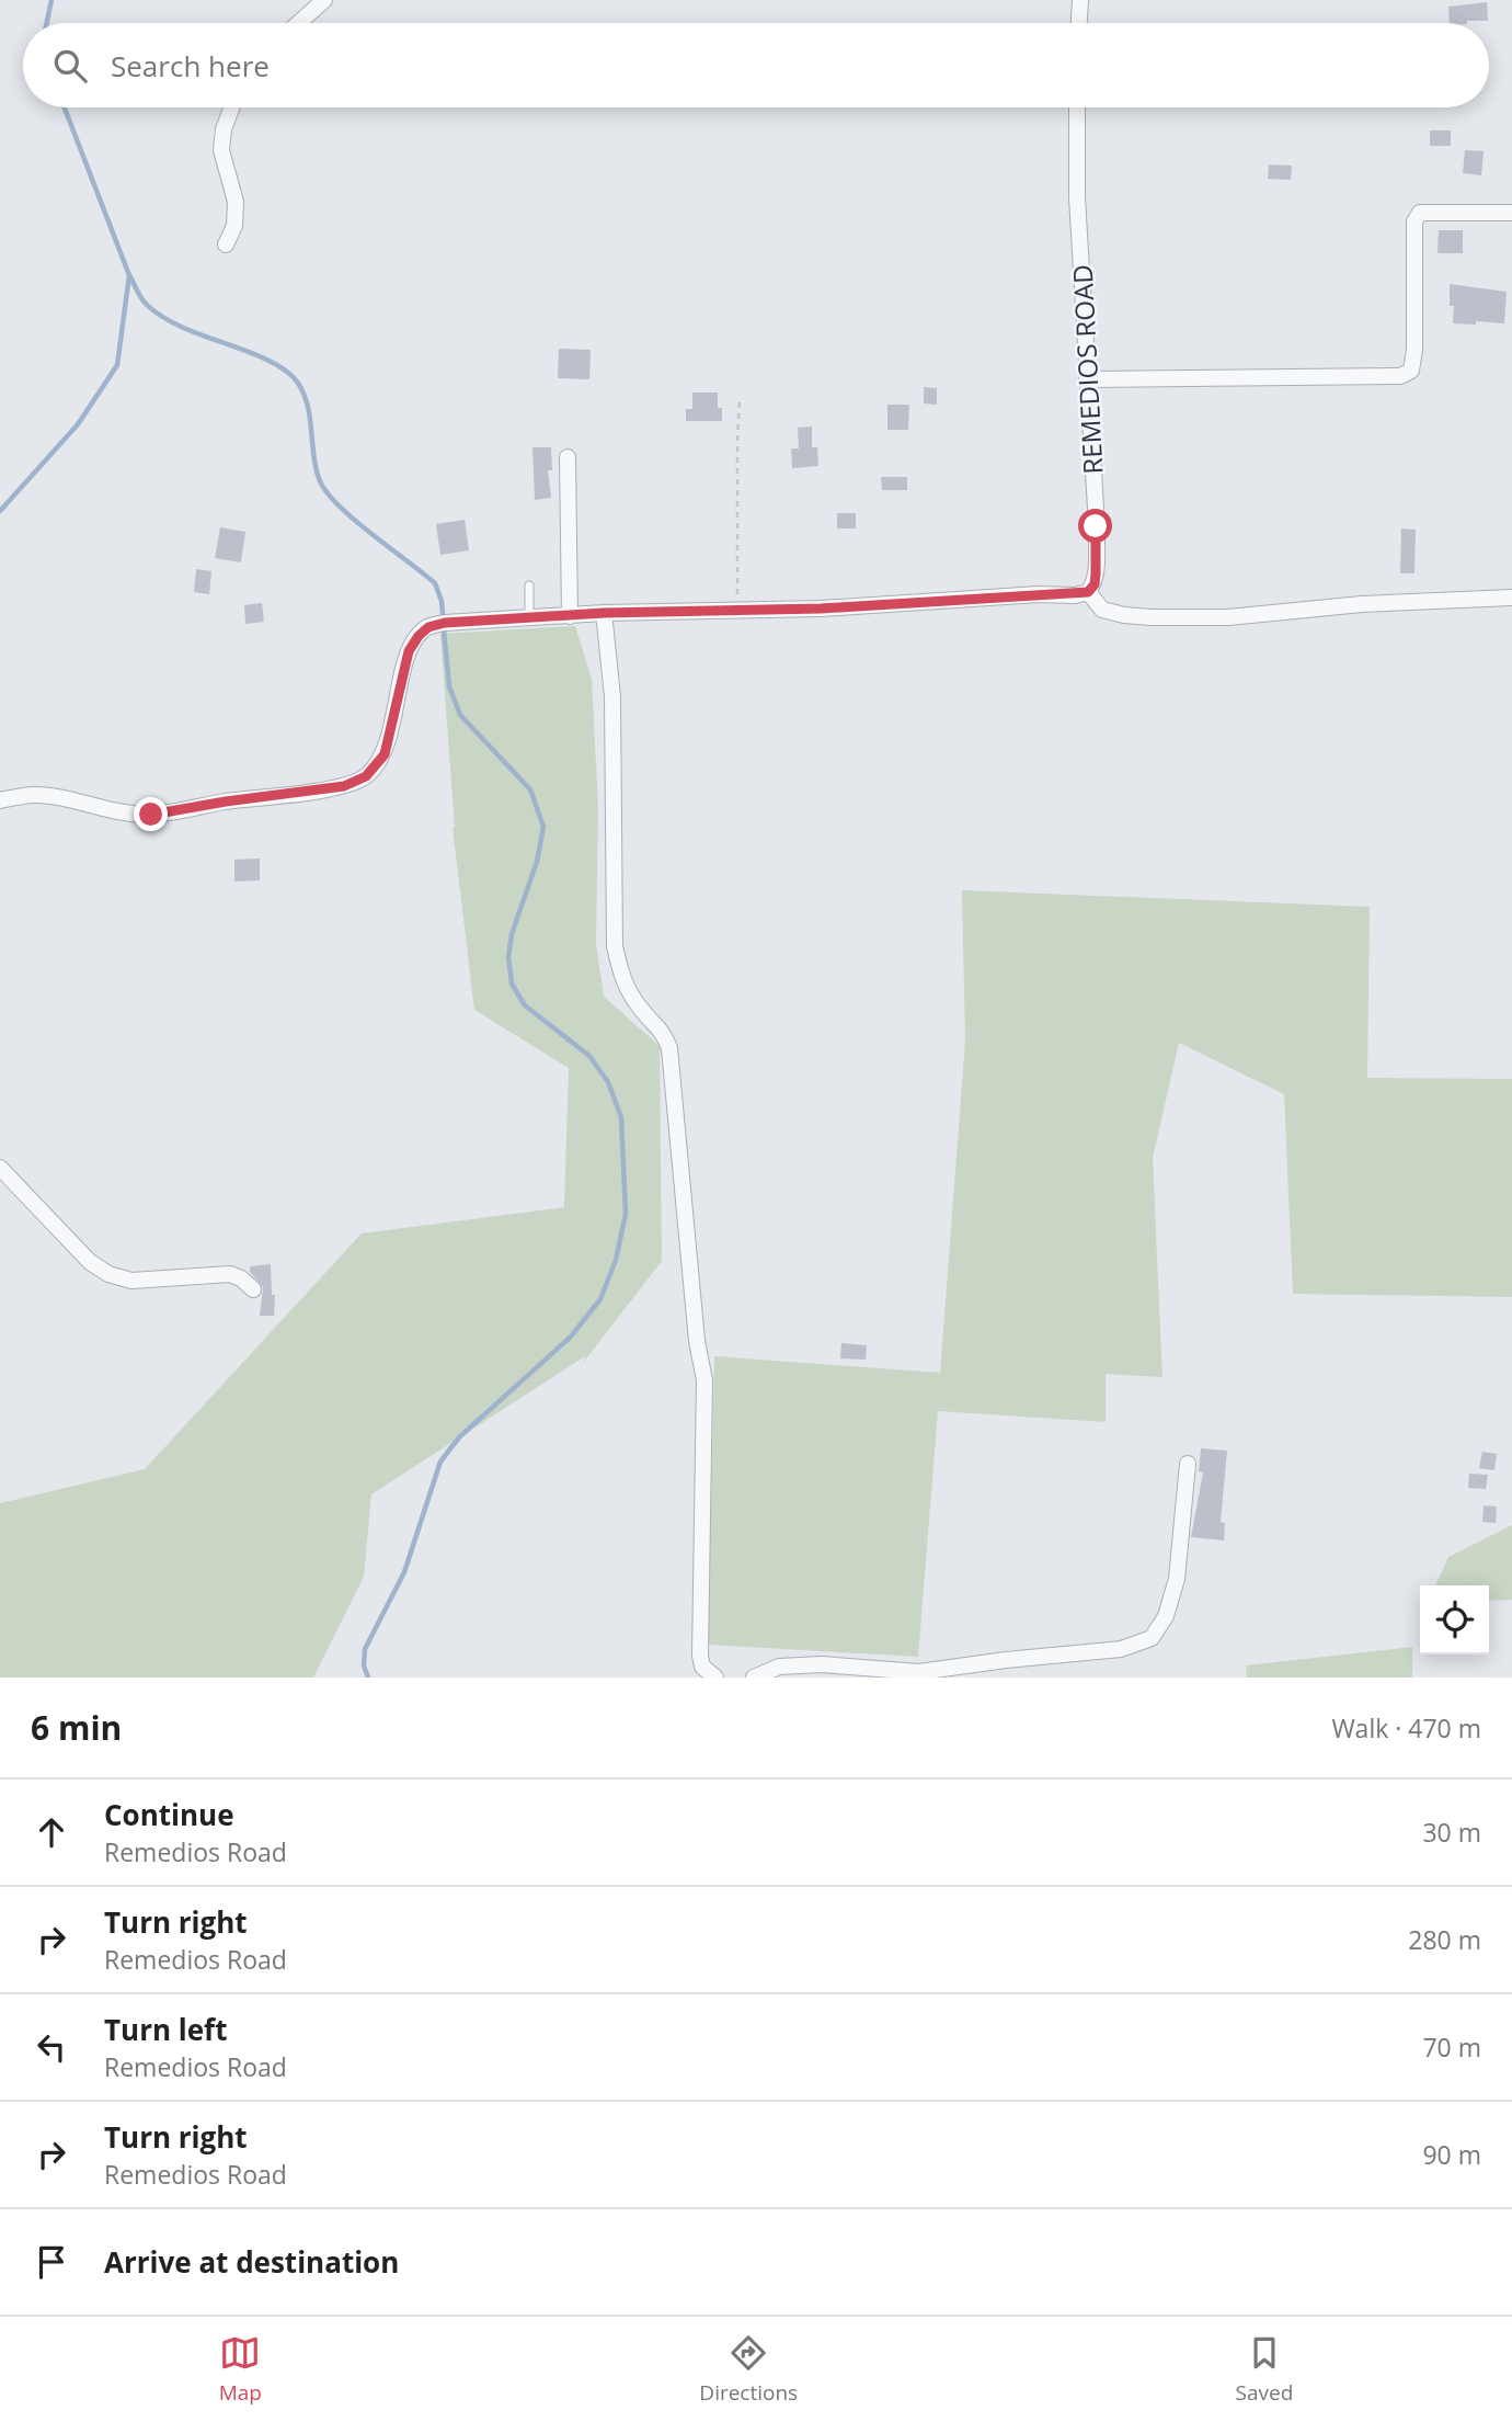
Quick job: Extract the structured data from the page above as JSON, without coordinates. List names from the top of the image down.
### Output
{
  "streets": {
    "street": ["REMEDIOS ROAD"]
  },
  "page": {
    "search": "Search here",
    "heading": ["6 min", "Walk · 470 m"],
    "list": [
      ["Continue", "Remedios Road", "30 m"],
      ["Turn right", "Remedios Road", "280 m"],
      ["Turn left", "Remedios Road", "70 m"],
      ["Turn right", "Remedios Road", "90 m"],
      "Arrive at destination"
    ],
    "nav": ["Map", "Directions", "Saved"]
  }
}
